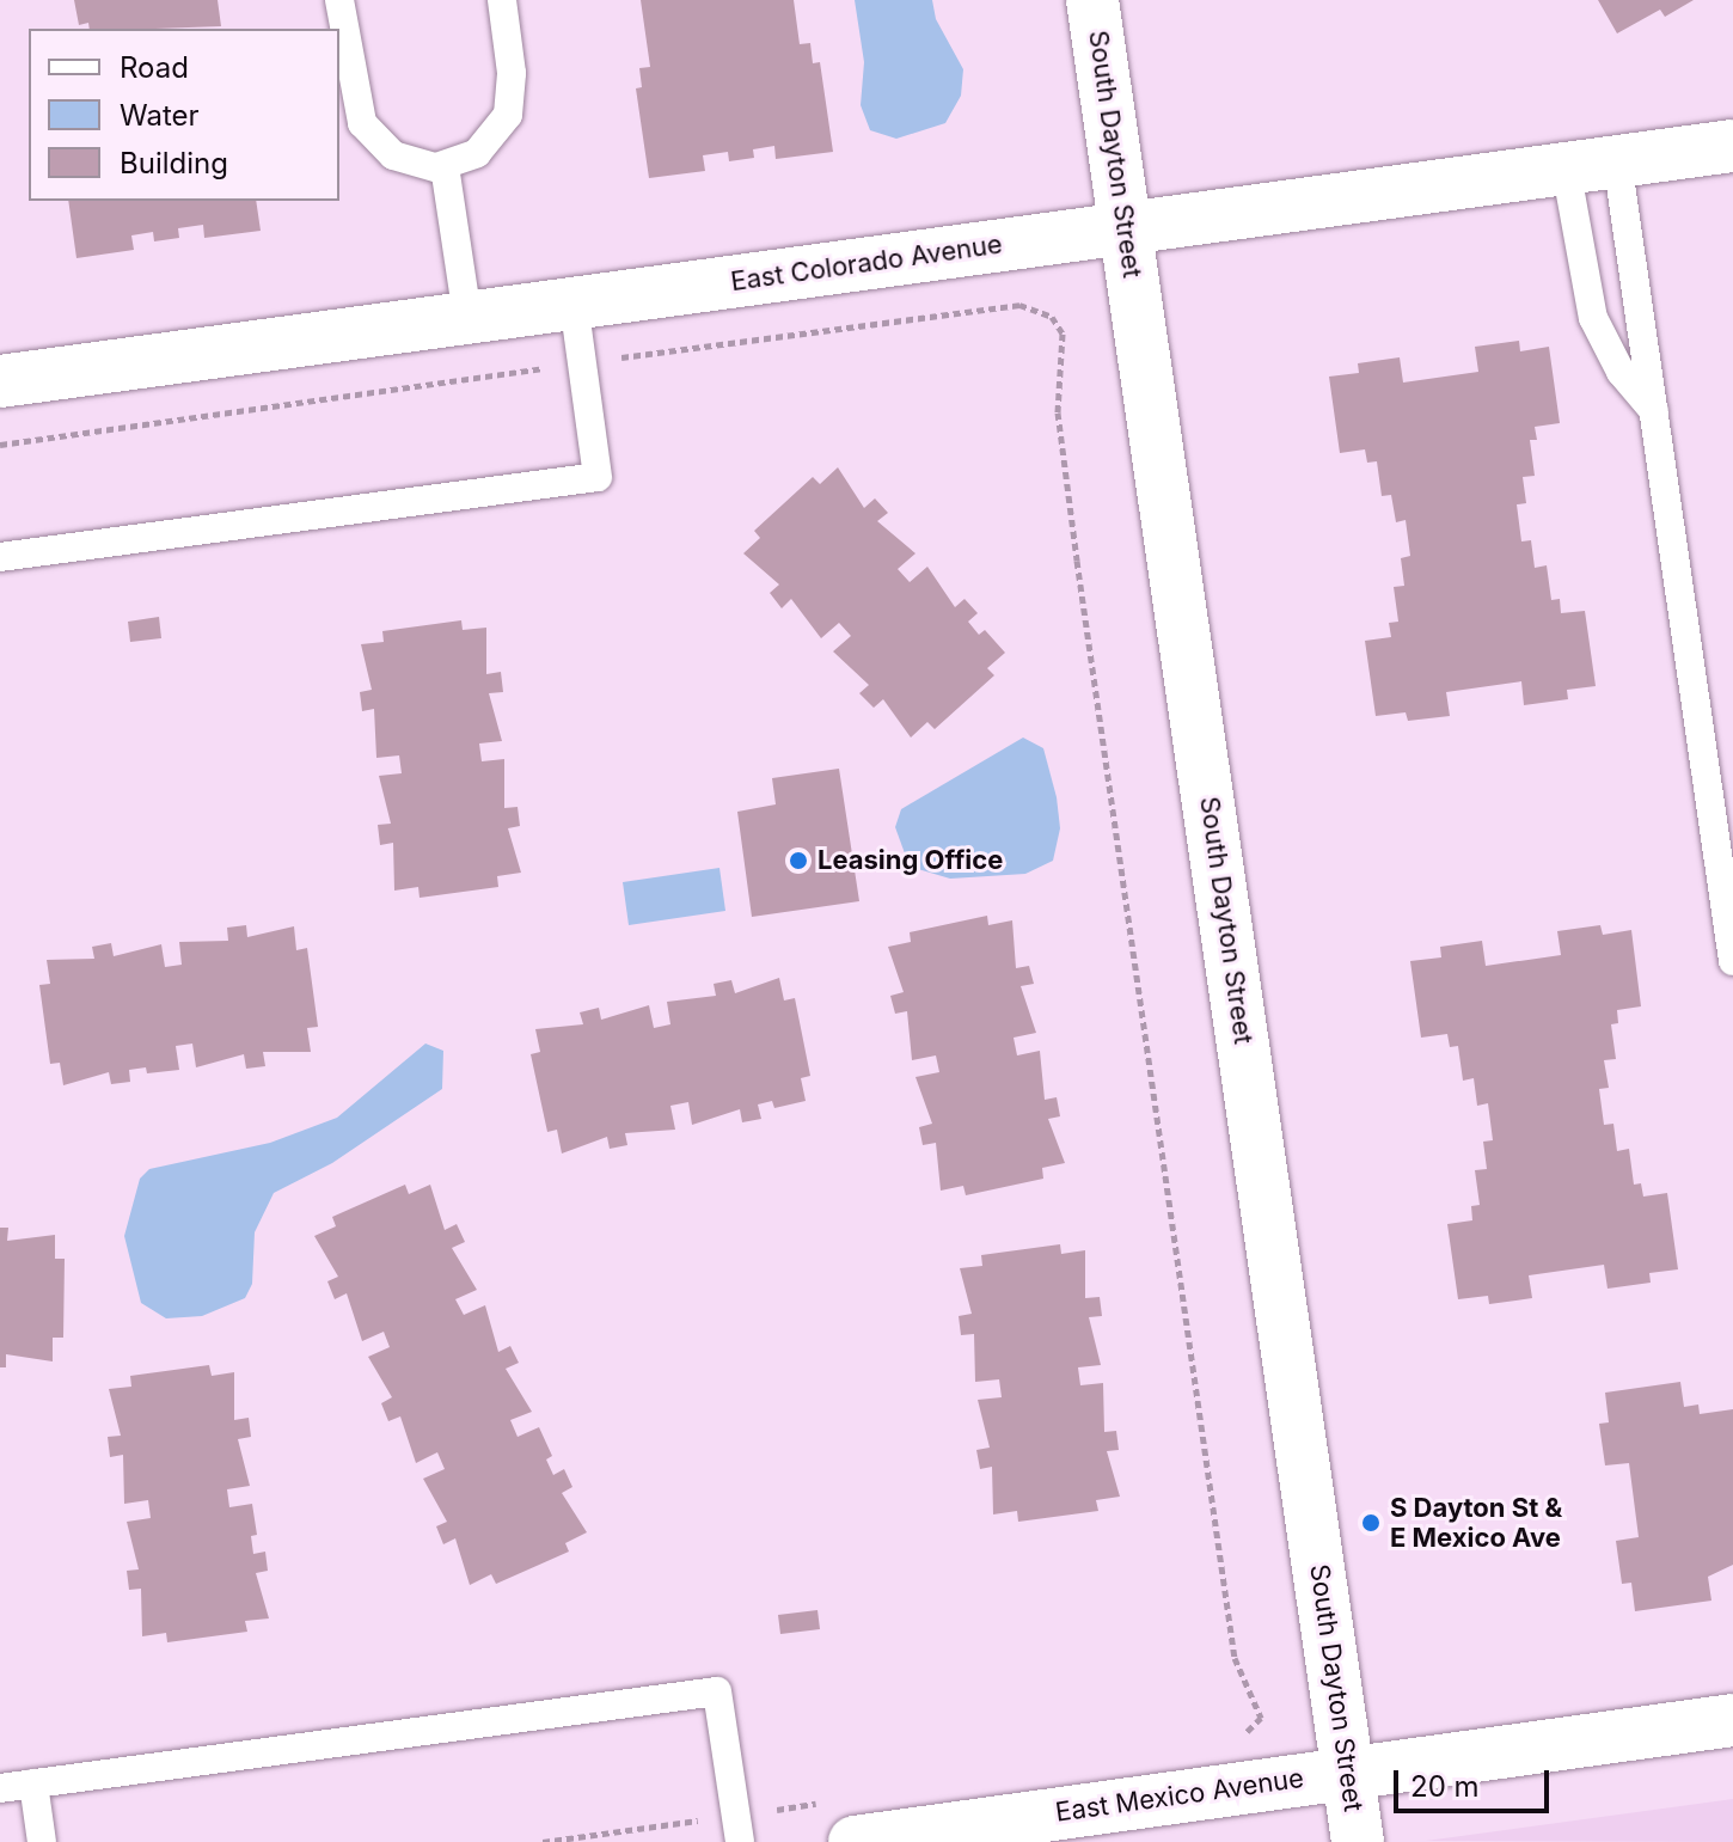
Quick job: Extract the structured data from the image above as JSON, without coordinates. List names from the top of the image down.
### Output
{
  "streets": {
    "street": ["South Dayton Street", "East Colorado Avenue", "East Mexico Avenue"]
  },
  "crossings": [
    ["South Dayton Street", "East Colorado Avenue"],
    ["South Dayton Street", "East Mexico Avenue"]
  ],
  "places": ["Leasing Office", "S Dayton St & E Mexico Ave"],
  "legend": ["Road", "Water", "Building"],
  "scale_bar": "20 m"
}
